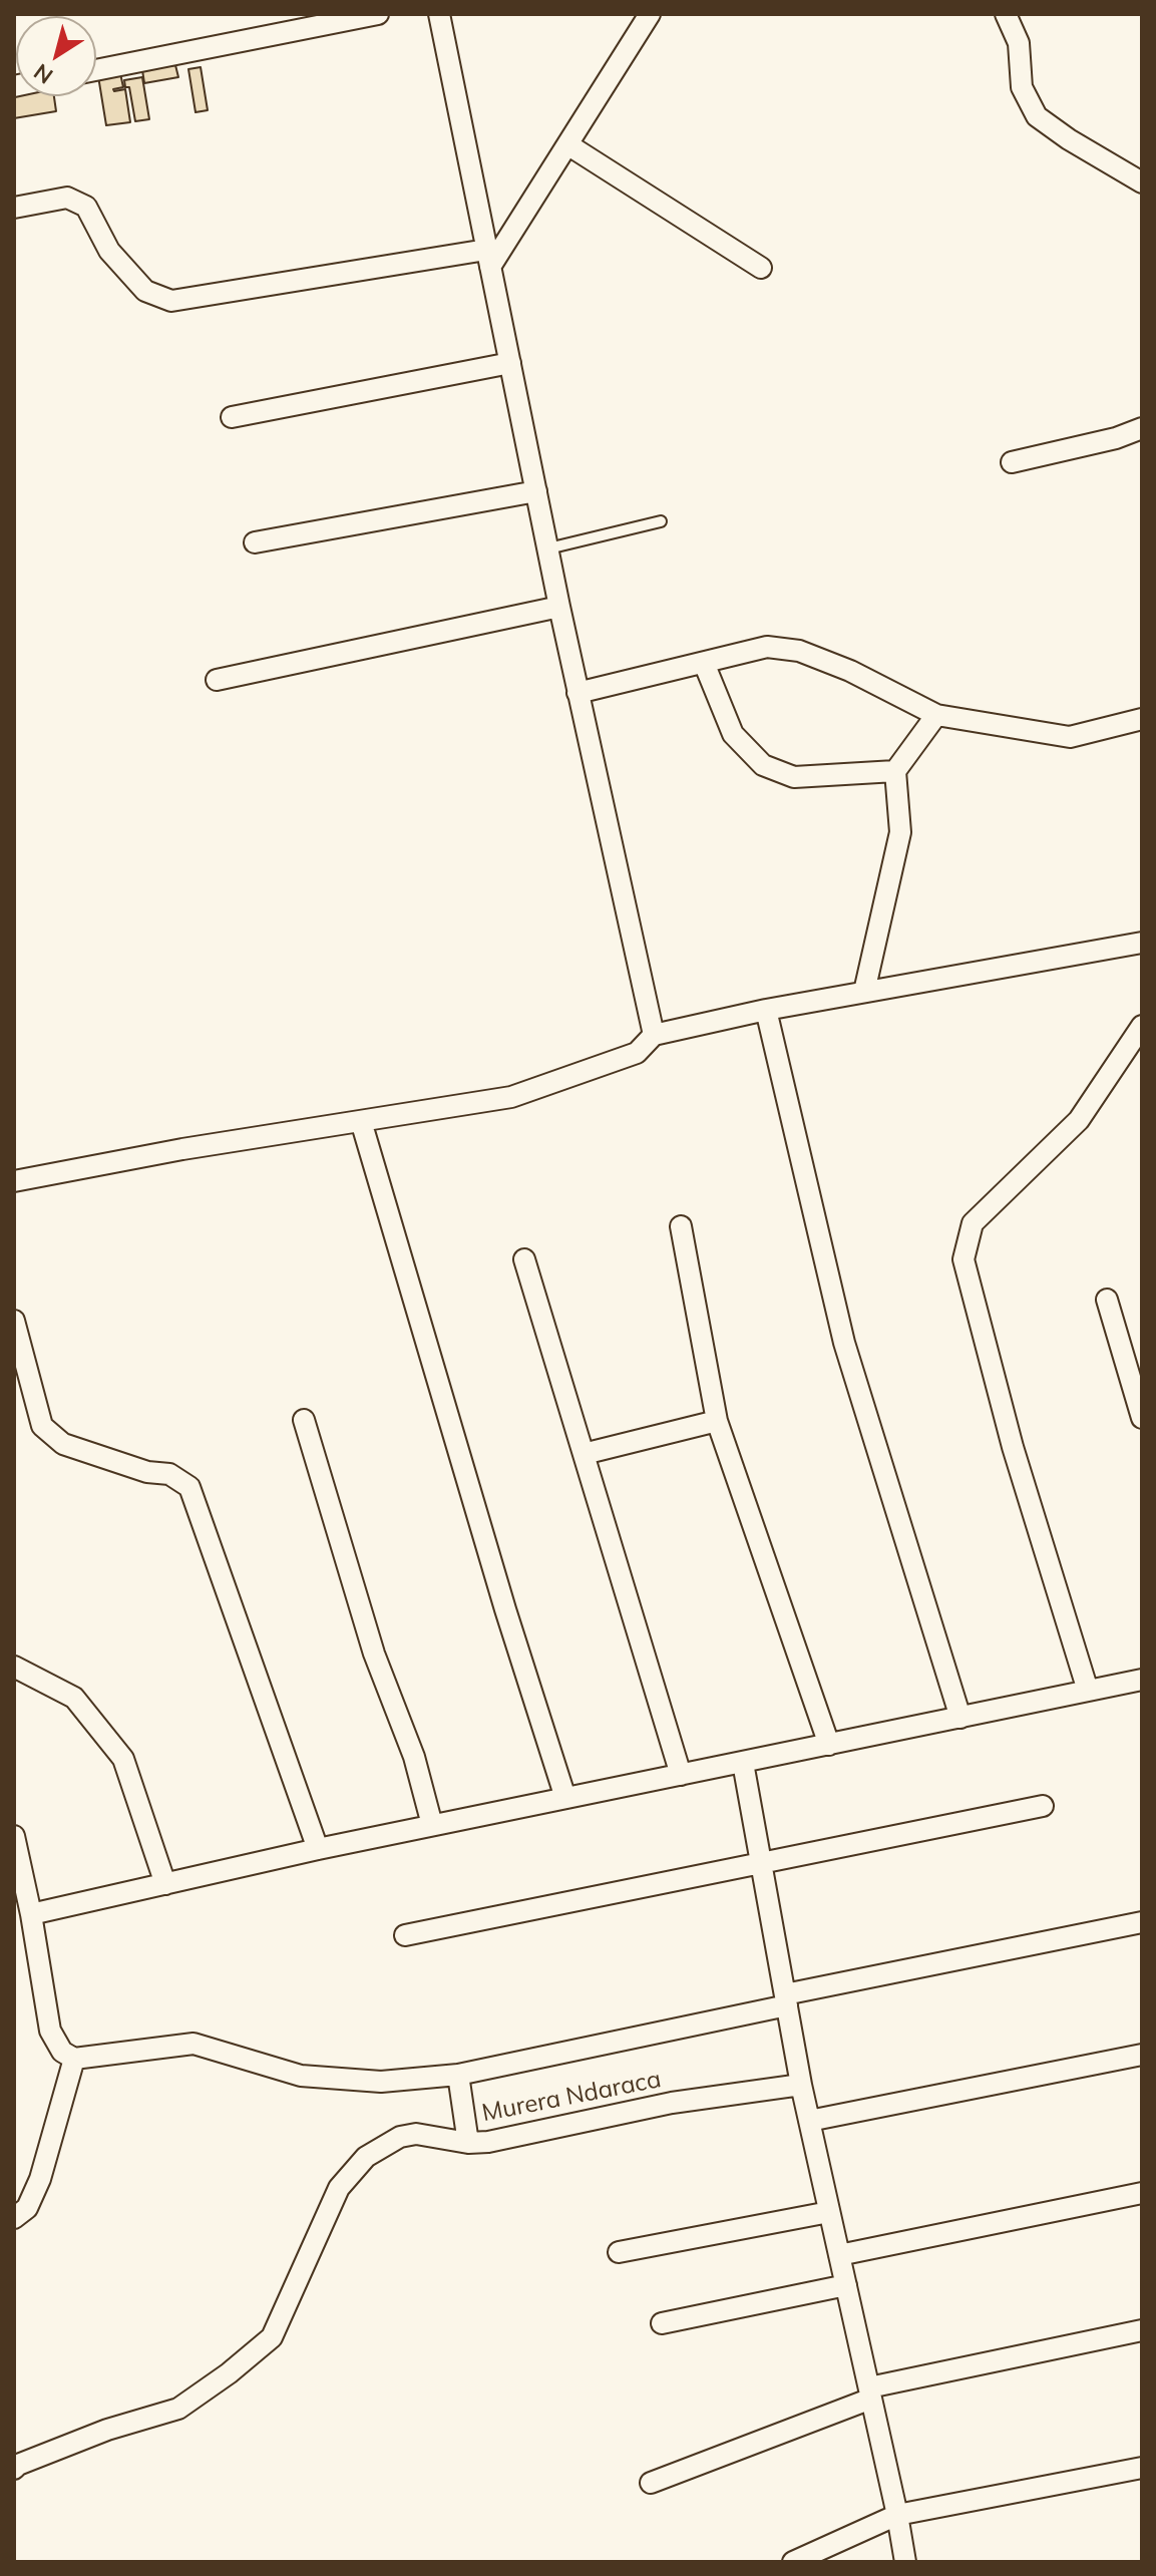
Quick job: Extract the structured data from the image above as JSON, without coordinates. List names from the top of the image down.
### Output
{
  "streets": {
    "street": ["Murera Ndaraca"]
  },
  "north": "bottom left"
}
